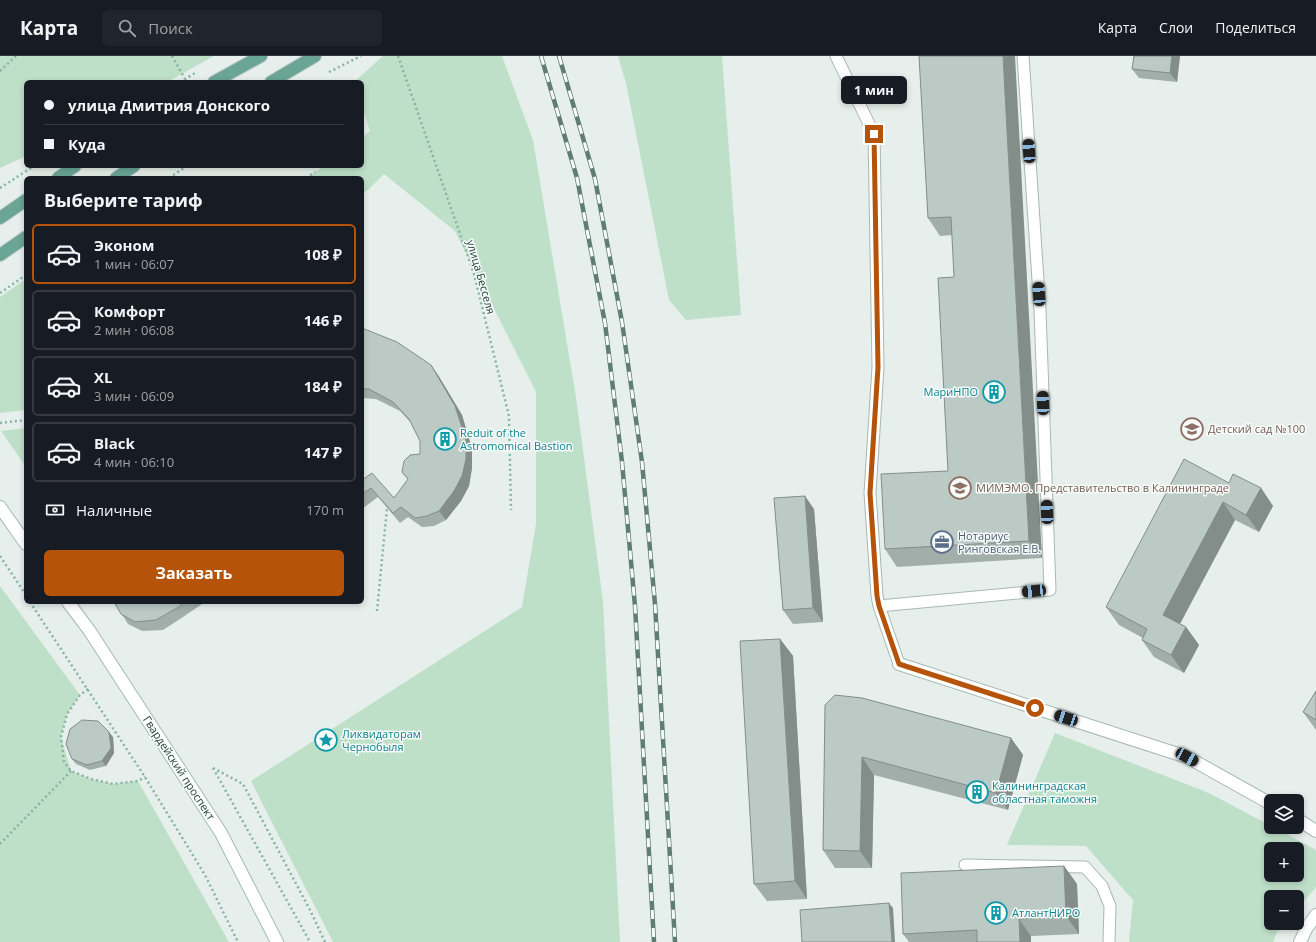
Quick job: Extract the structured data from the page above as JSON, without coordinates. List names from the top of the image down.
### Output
{
  "streets": {
    "street": ["Гвардейский проспект"],
    "path": ["улица Бесселя"]
  },
  "places": {
    "building": [
      "МариНПО",
      "Reduit of the Astromomical Bastion",
      "Калининградская областная таможня",
      "АтлантНИРО"
    ],
    "school or university": ["Детский сад №100", "МИМЭМО. Представительство в Калининграде"],
    "office": ["Нотариус Ринговская Е.В."],
    "place": ["Ликвидаторам Чернобыля"]
  },
  "page": {
    "header": "Карта",
    "search": "Поиск",
    "nav": ["Карта", "Слои", "Поделиться"],
    "bubble": "1 мин",
    "banner": ["улица Дмитрия Донского", "Куда"],
    "heading": "Выберите тариф",
    "list": [
      {
        "name": "Эконом",
        "note": "1 мин · 06:07",
        "value": "108 ₽"
      },
      {
        "name": "Комфорт",
        "note": "2 мин · 06:08",
        "value": "146 ₽"
      },
      {
        "name": "XL",
        "note": "3 мин · 06:09",
        "value": "184 ₽"
      },
      {
        "name": "Black",
        "note": "4 мин · 06:10",
        "value": "147 ₽"
      }
    ],
    "pay": ["Наличные", "170 m"],
    "buttons": "Заказать",
    "map_buttons": ["+", "−"]
  }
}
